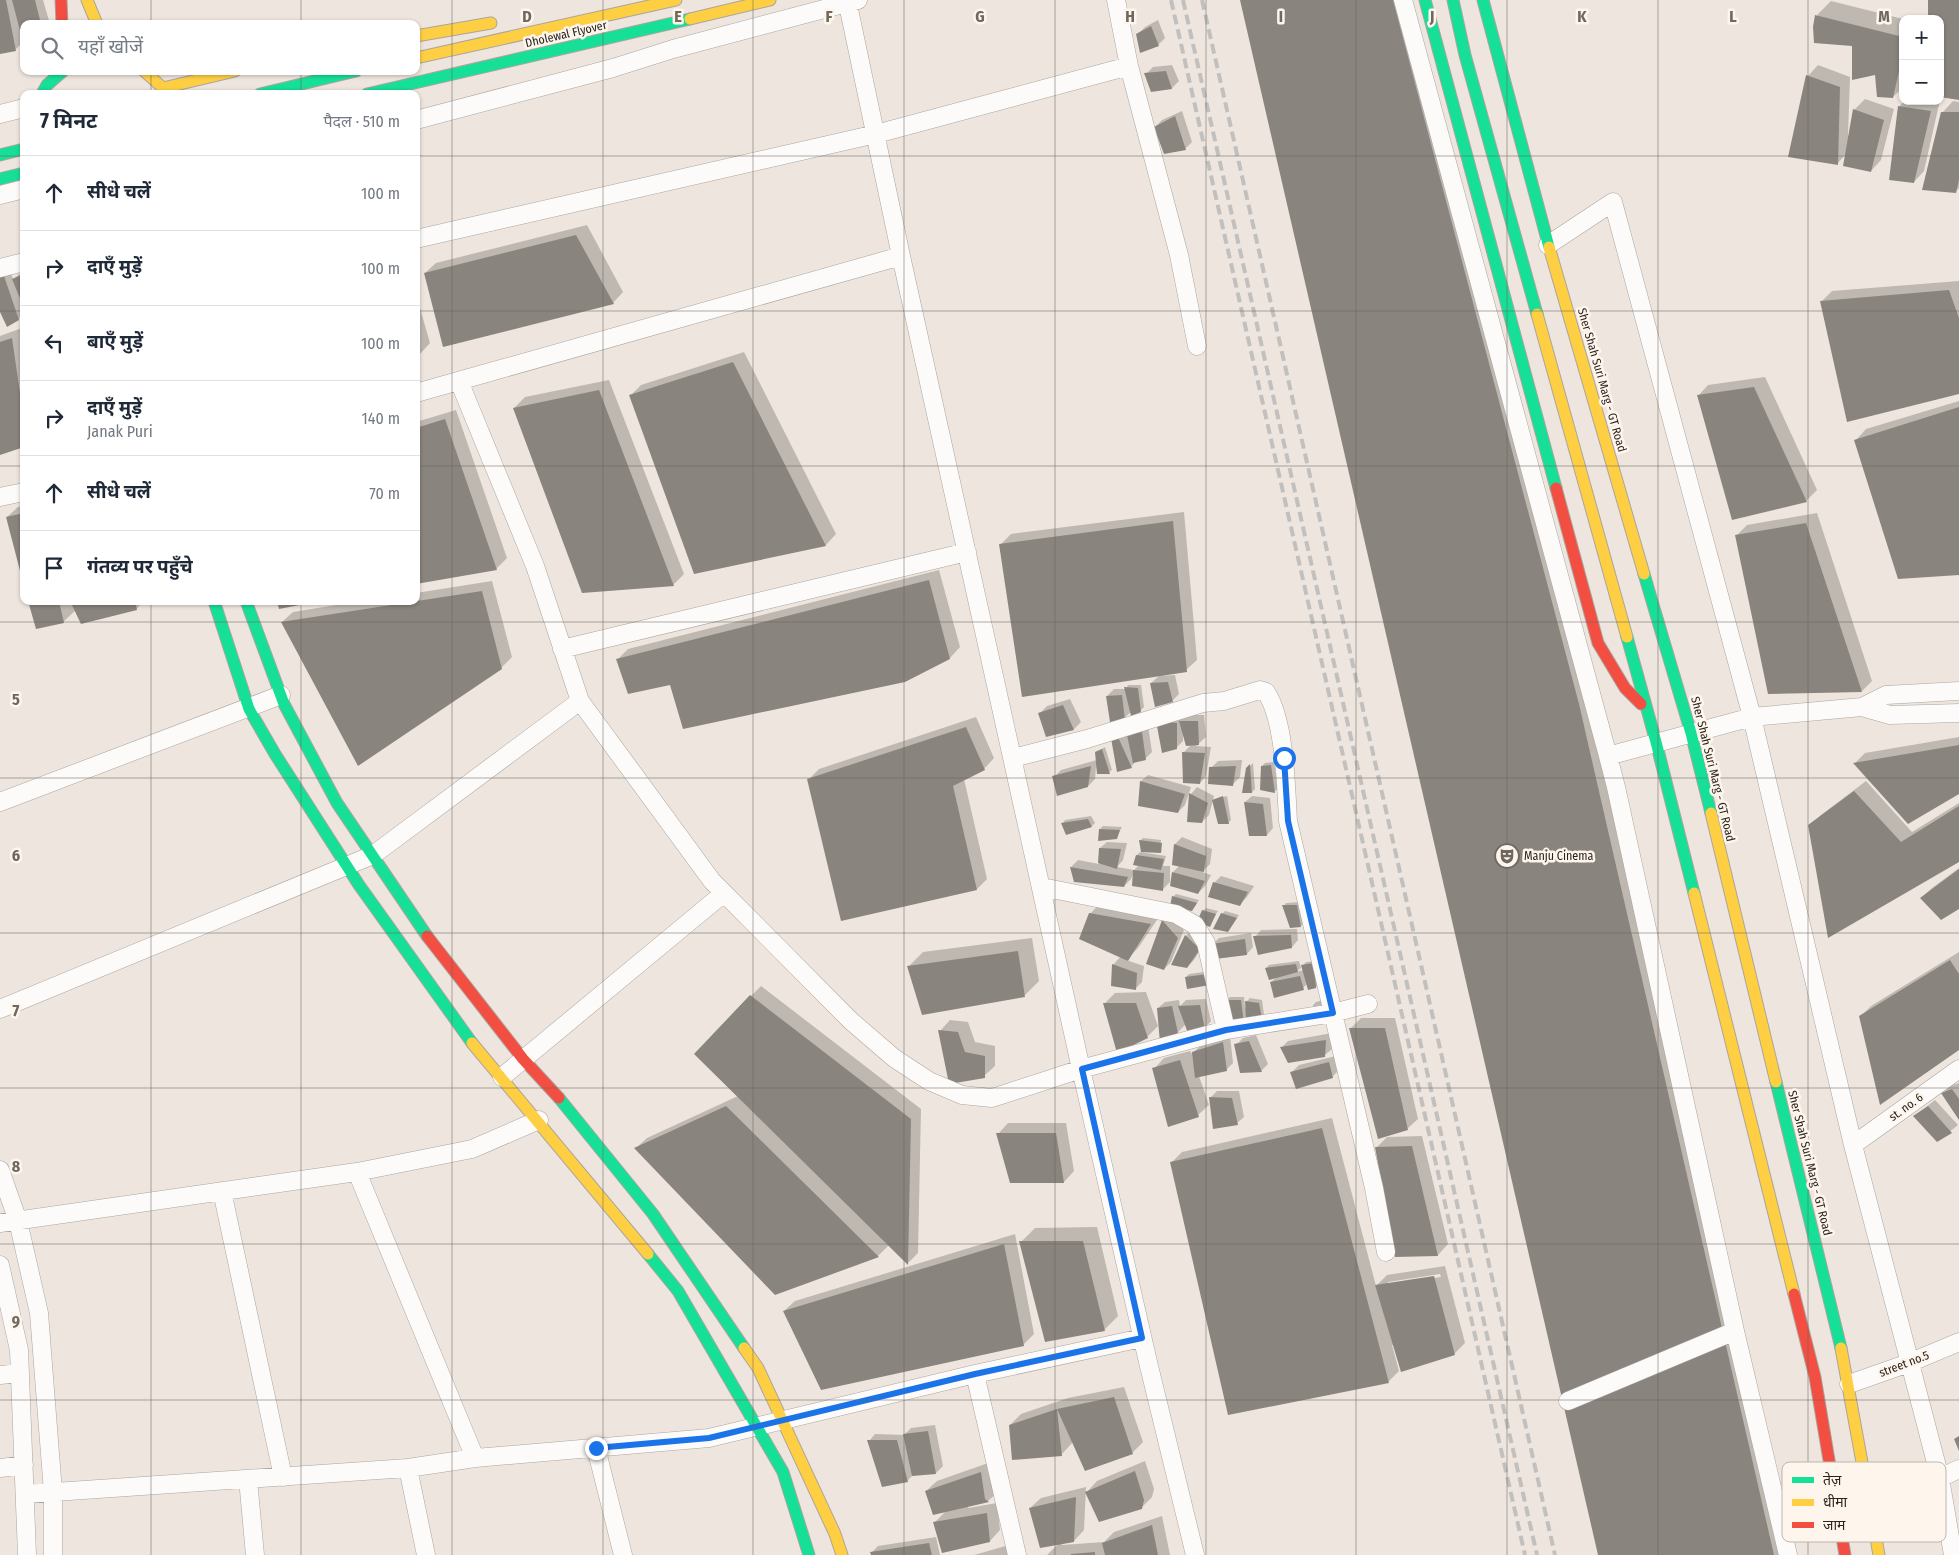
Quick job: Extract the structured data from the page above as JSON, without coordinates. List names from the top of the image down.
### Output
{
  "streets": {
    "main road": ["Dholewal Flyover", "Sher Shah Suri Marg - GT Road"],
    "street": ["st. no. 6", "street no.5"]
  },
  "crossings": [
    ["Sher Shah Suri Marg - GT Road", "street no.5"]
  ],
  "places": {
    "theatre": ["Manju Cinema"]
  },
  "legend": ["तेज़", "धीमा", "जाम"],
  "page": {
    "map_buttons": ["+", "−"],
    "search": "यहाँ खोजें",
    "heading": ["7 मिनट", "पैदल · 510 m"],
    "list": [
      ["सीधे चलें", "100 m"],
      ["दाएँ मुड़ें", "100 m"],
      ["बाएँ मुड़ें", "100 m"],
      ["दाएँ मुड़ें", "Janak Puri", "140 m"],
      ["सीधे चलें", "70 m"],
      "गंतव्य पर पहुँचे"
    ]
  },
  "grid": {
    "columns": [
      "D",
      "E",
      "F",
      "G",
      "H",
      "I",
      "J",
      "K",
      "L",
      "M"
    ],
    "rows": [
      "5",
      "6",
      "7",
      "8",
      "9"
    ]
  }
}
